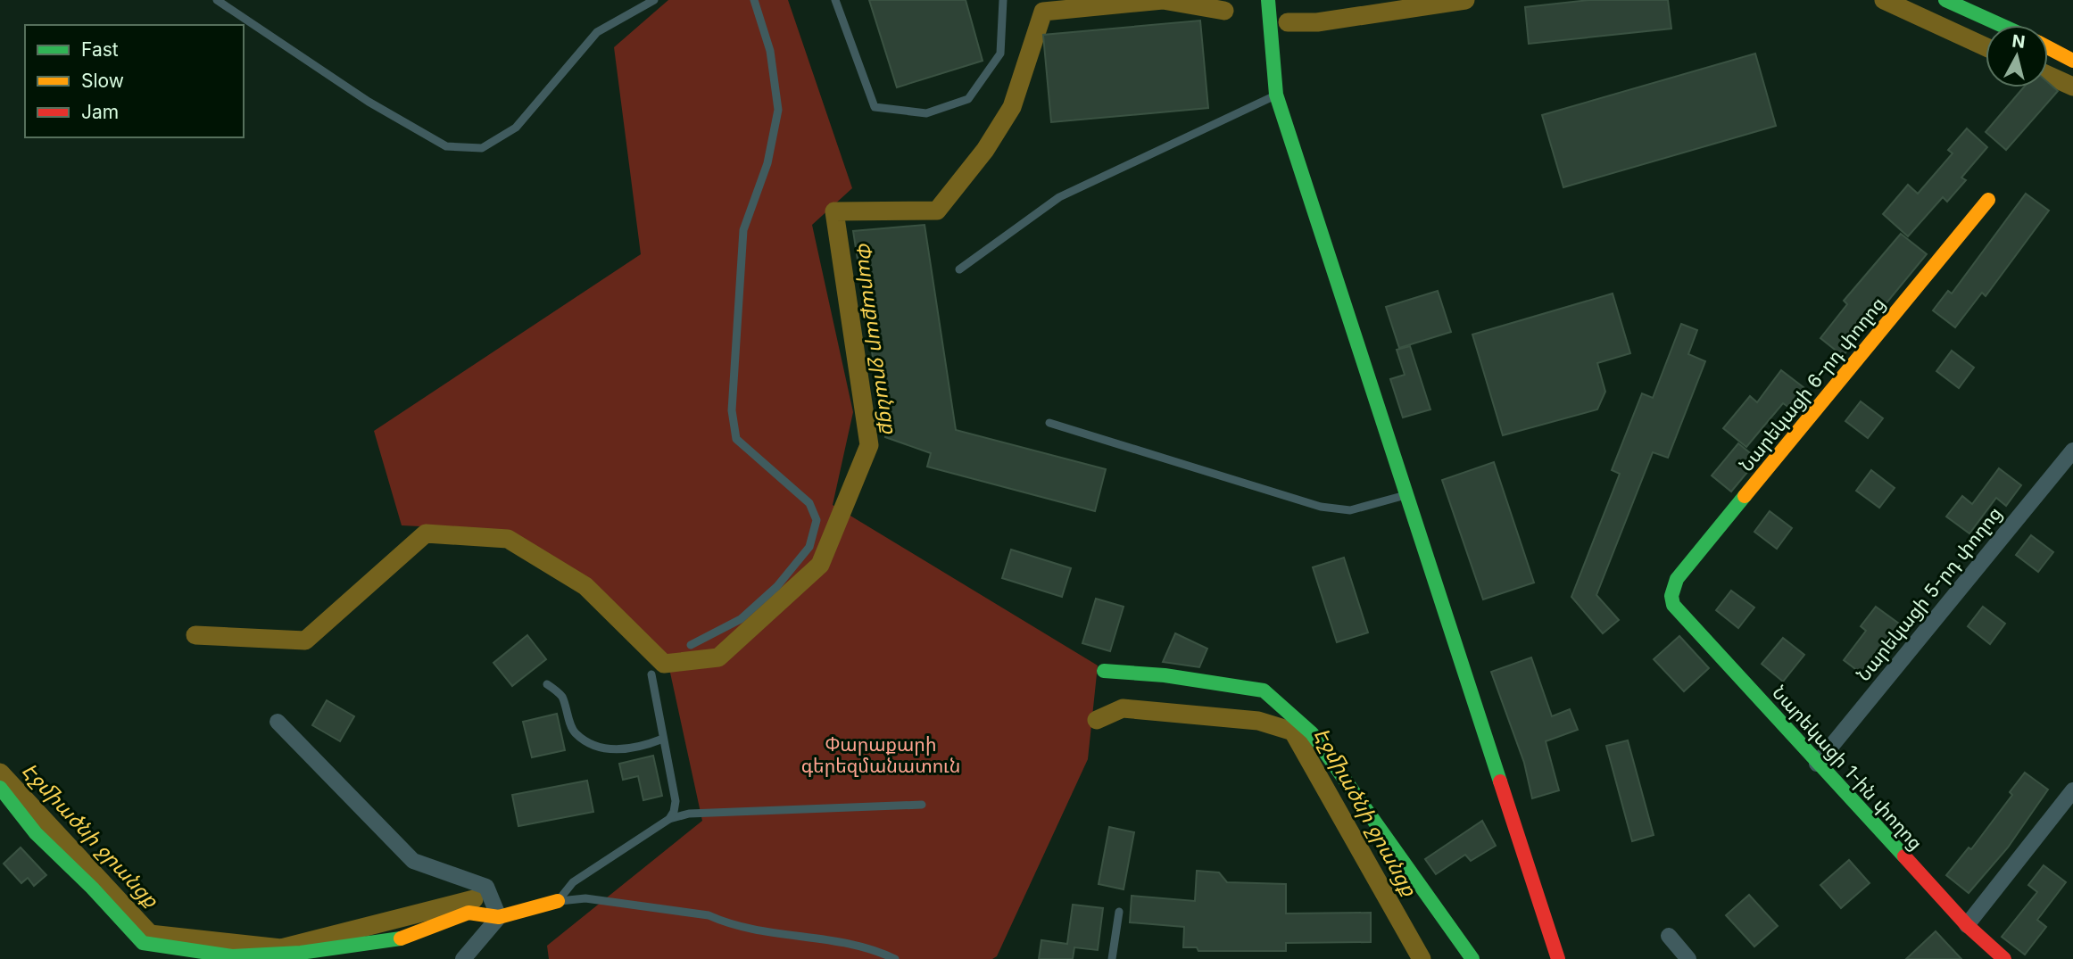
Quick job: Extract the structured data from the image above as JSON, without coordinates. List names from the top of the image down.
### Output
{
  "streets": {
    "street": ["Նարեկացի 6-րդ փողոց", "Նարեկացի 5-րդ փողոց", "Նարեկացի 1-ին փողոց"]
  },
  "crossings": [
    ["Նարեկացի 6-րդ փողոց", "Նարեկացի 1-ին փողոց"],
    ["Նարեկացի 5-րդ փողոց", "Նարեկացի 1-ին փողոց"]
  ],
  "water": ["Փարաքար ջրանցք", "Էջմիածնի ջրանցք"],
  "parks": ["Փարաքարի գերեզմանատուն"],
  "legend": ["Fast", "Slow", "Jam"],
  "north": "top"
}
